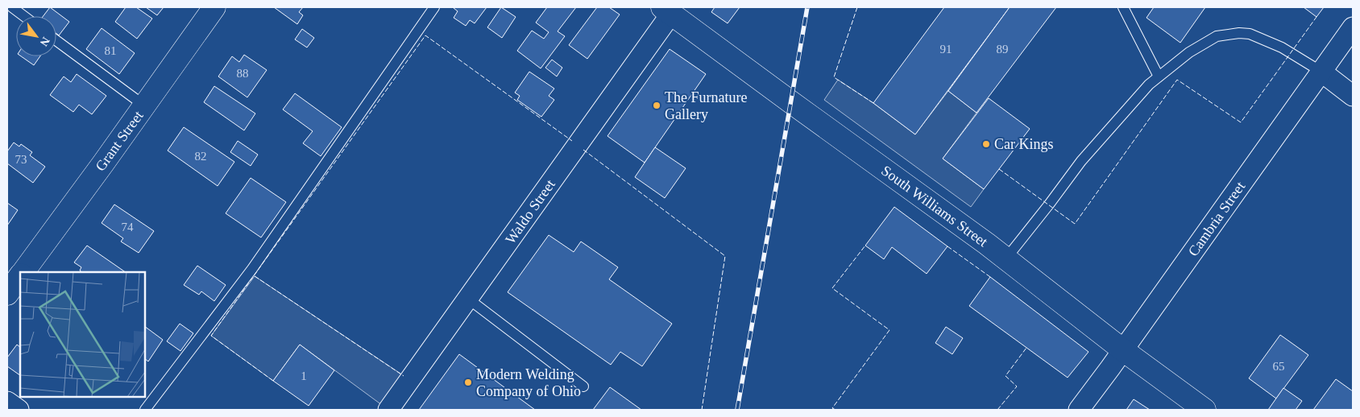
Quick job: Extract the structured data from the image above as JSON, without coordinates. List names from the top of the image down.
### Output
{
  "streets": {
    "street": [
      "Grant Street",
      "South Williams Street",
      "Waldo Street",
      "Cambria Street"
    ]
  },
  "crossings": [
    ["South Williams Street", "Waldo Street"],
    ["South Williams Street", "Cambria Street"]
  ],
  "places": ["The Furnature Gallery", "Car Kings", "Modern Welding Company of Ohio"],
  "house_numbers": [
    "91",
    "89",
    "81",
    "88",
    "82",
    "73",
    "74",
    "65",
    "1"
  ],
  "north": "bottom right"
}
